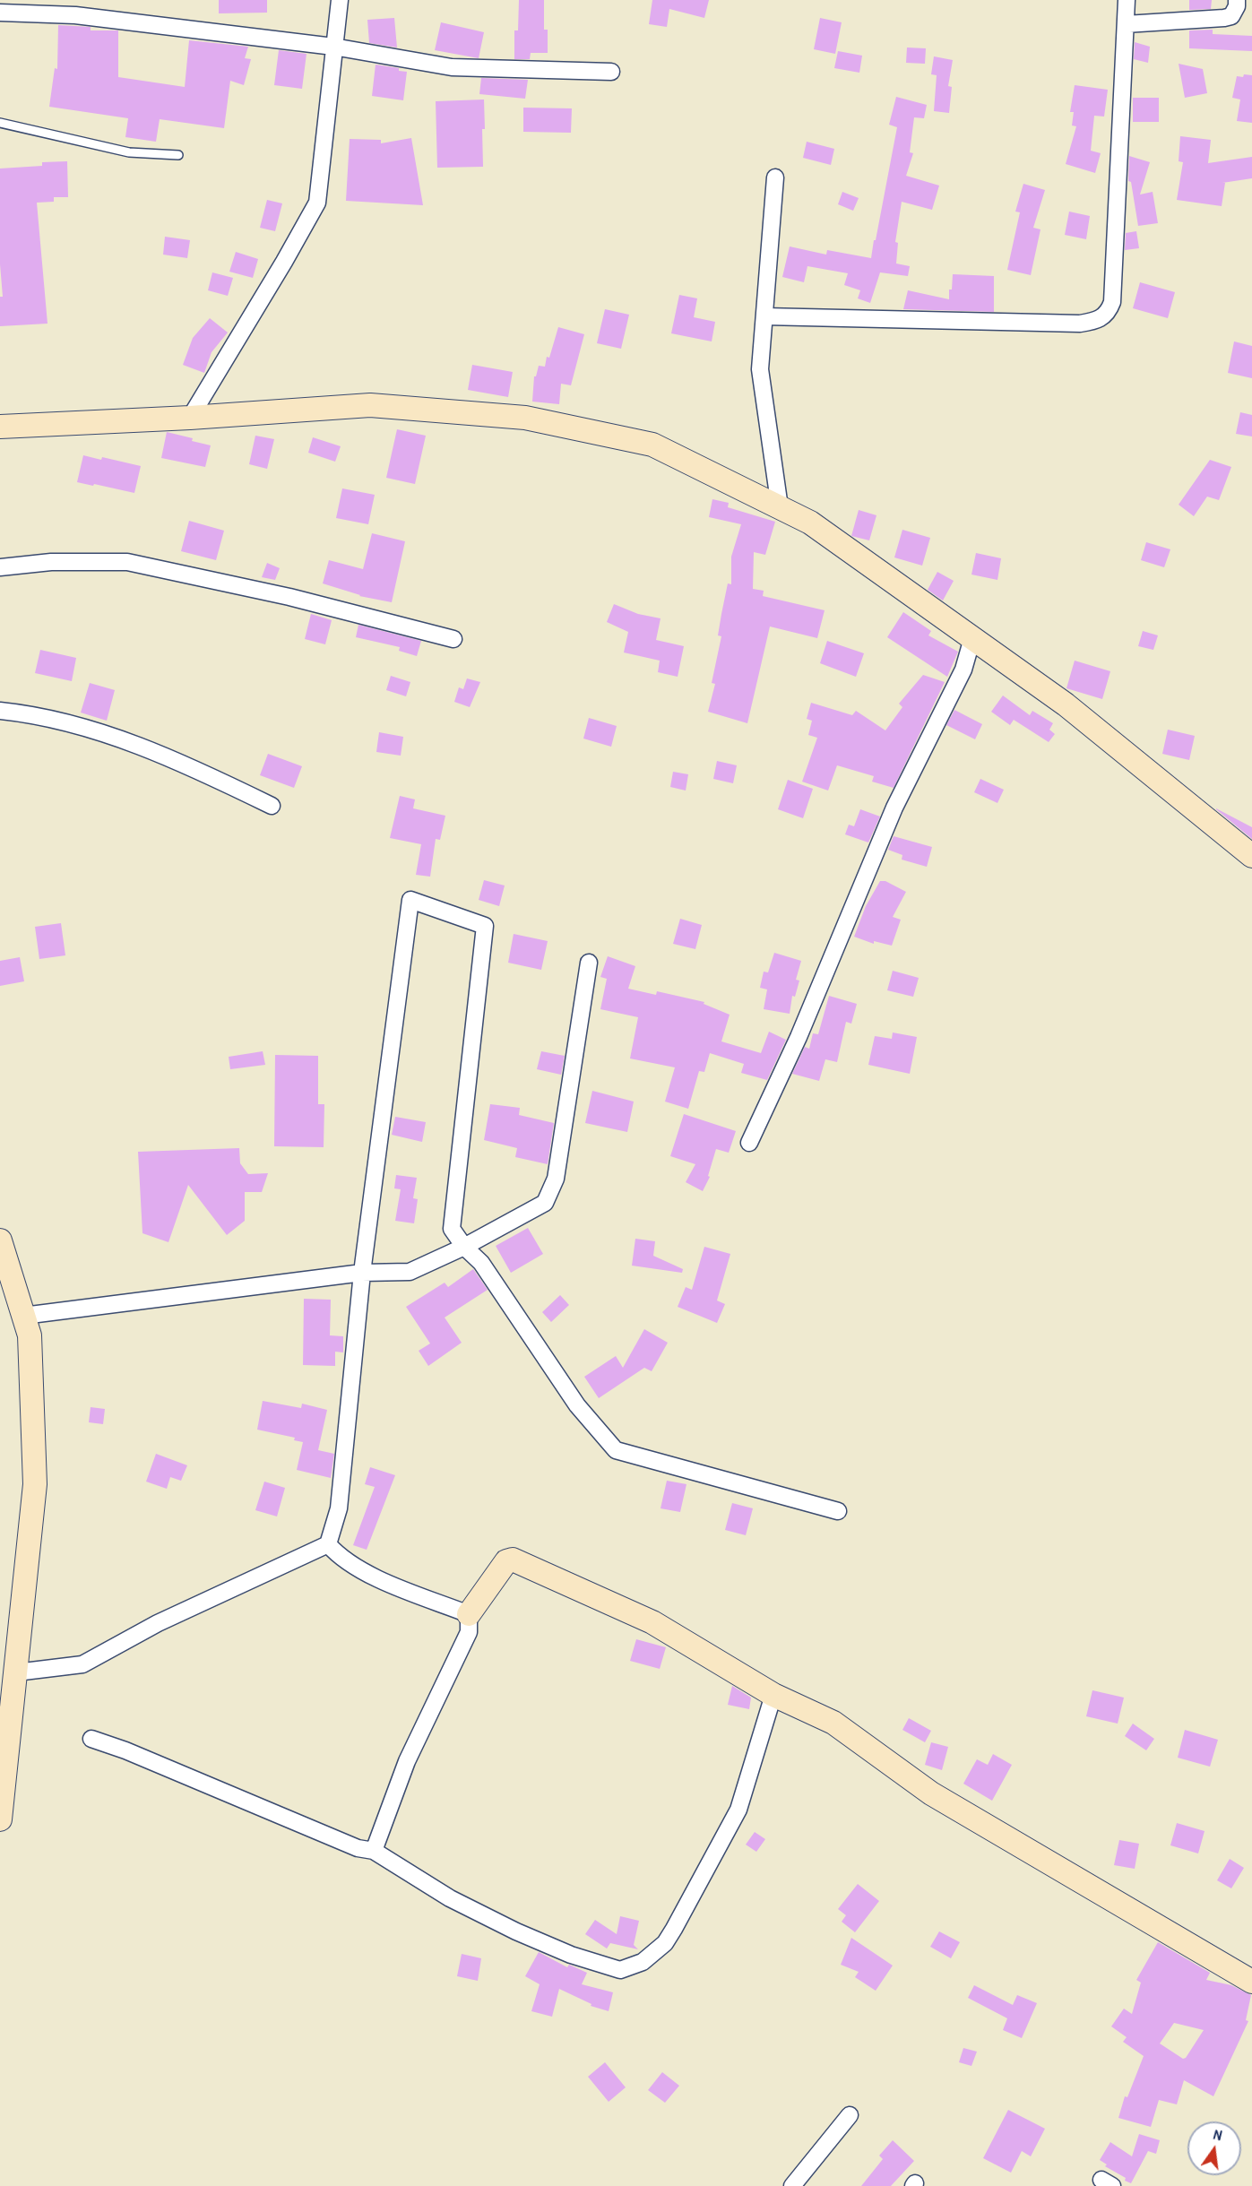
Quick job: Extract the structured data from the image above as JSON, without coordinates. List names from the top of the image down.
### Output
{
  "north": "top"
}
